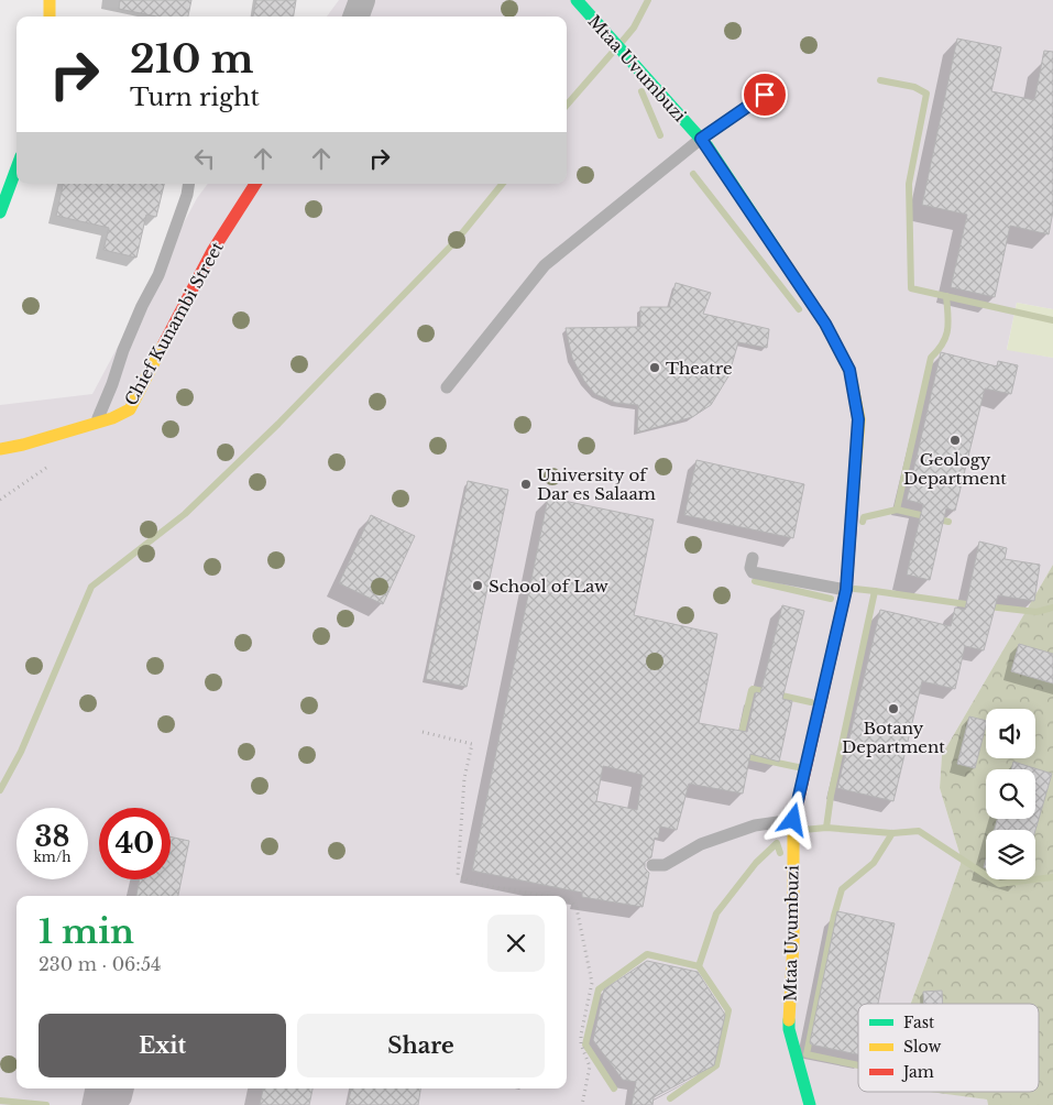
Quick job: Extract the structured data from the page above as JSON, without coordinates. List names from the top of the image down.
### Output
{
  "streets": {
    "street": ["Mtaa Uvumbuzi", "Chief Kunambi Street"]
  },
  "places": [
    "Theatre",
    "Geology Department",
    "University of Dar es Salaam",
    "School of Law",
    "Botany Department"
  ],
  "legend": ["Fast", "Slow", "Jam"],
  "page": {
    "turn": ["210 m", "Turn right"],
    "speed": "38 km/h",
    "limit": "40",
    "heading": ["1 min", "230 m · 06:54"],
    "buttons": ["Exit", "Share"]
  }
}
